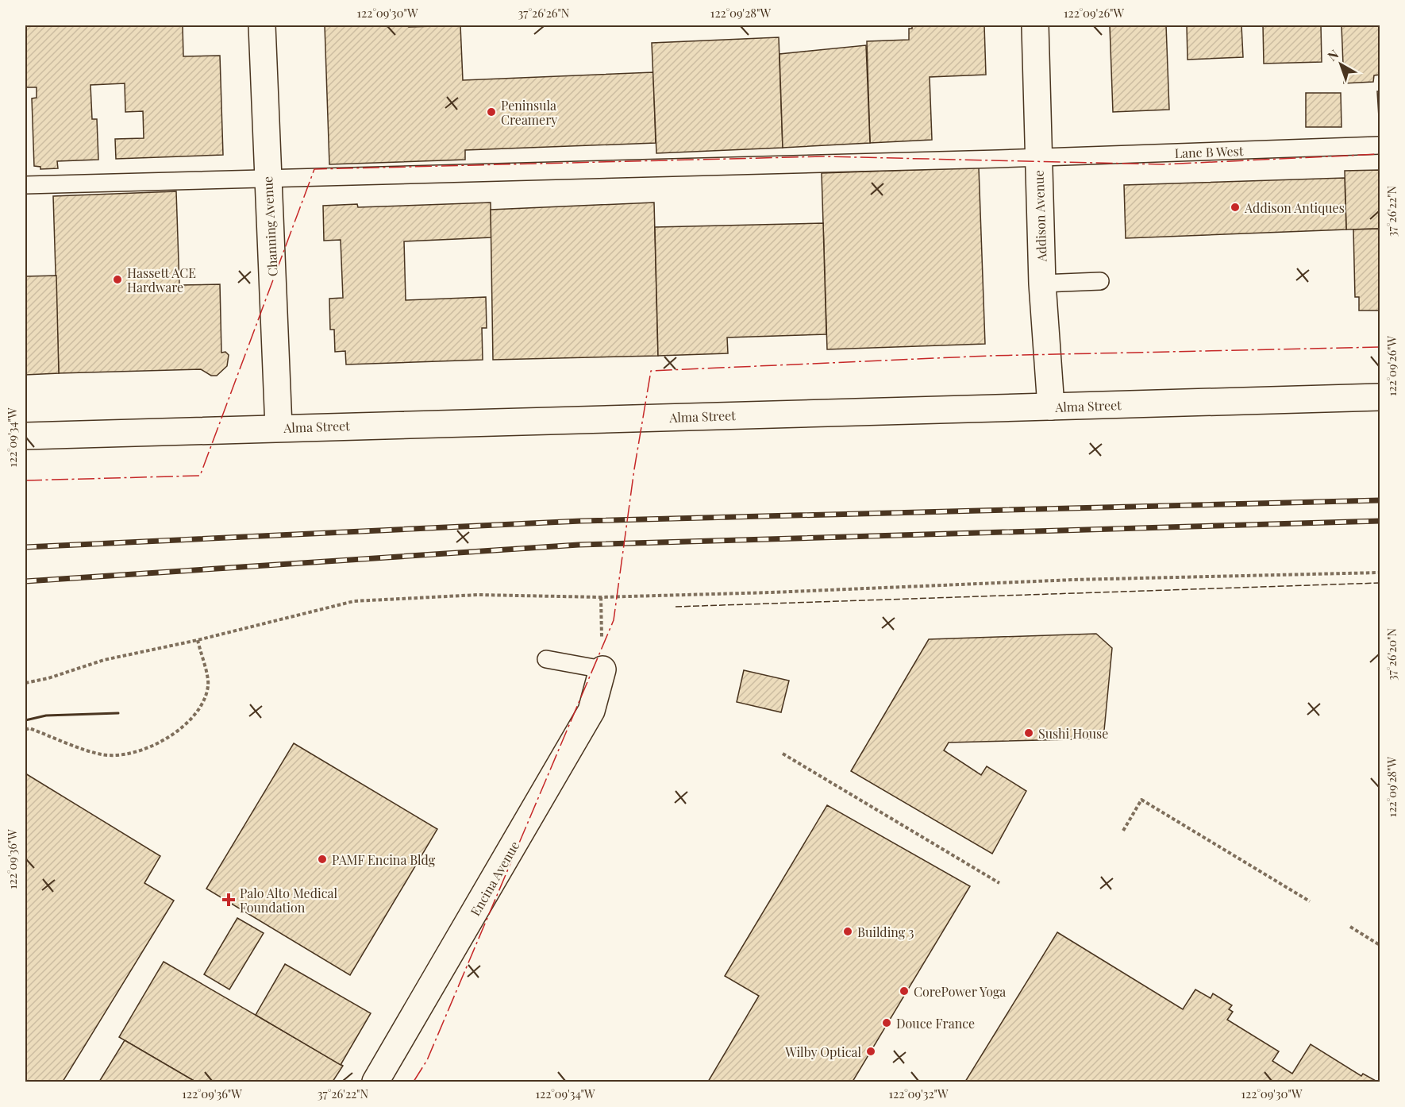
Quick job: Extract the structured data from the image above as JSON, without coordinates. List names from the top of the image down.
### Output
{
  "streets": {
    "main road": [
      "Addison Avenue",
      "Channing Avenue",
      "Alma Street",
      "Encina Avenue"
    ],
    "lane": ["Lane B West"]
  },
  "crossings": [
    ["Lane B West", "Addison Avenue"],
    ["Lane B West", "Channing Avenue"],
    ["Addison Avenue", "Alma Street"],
    ["Channing Avenue", "Alma Street"]
  ],
  "places": {
    "other": [
      "Peninsula Creamery",
      "Addison Antiques",
      "Hassett ACE Hardware",
      "Sushi House",
      "PAMF Encina Bldg",
      "Building 3",
      "CorePower Yoga",
      "Douce France",
      "Wilby Optical"
    ],
    "health": ["Palo Alto Medical Foundation"]
  },
  "north": "top left",
  "coordinates": [
    "122°09'30\"W",
    "37°26'26\"N",
    "122°09'28\"W",
    "122°09'26\"W",
    "37°26'22\"N",
    "122°09'34\"W",
    "37°26'20\"N",
    "122°09'36\"W",
    "122°09'32\"W"
  ]
}
